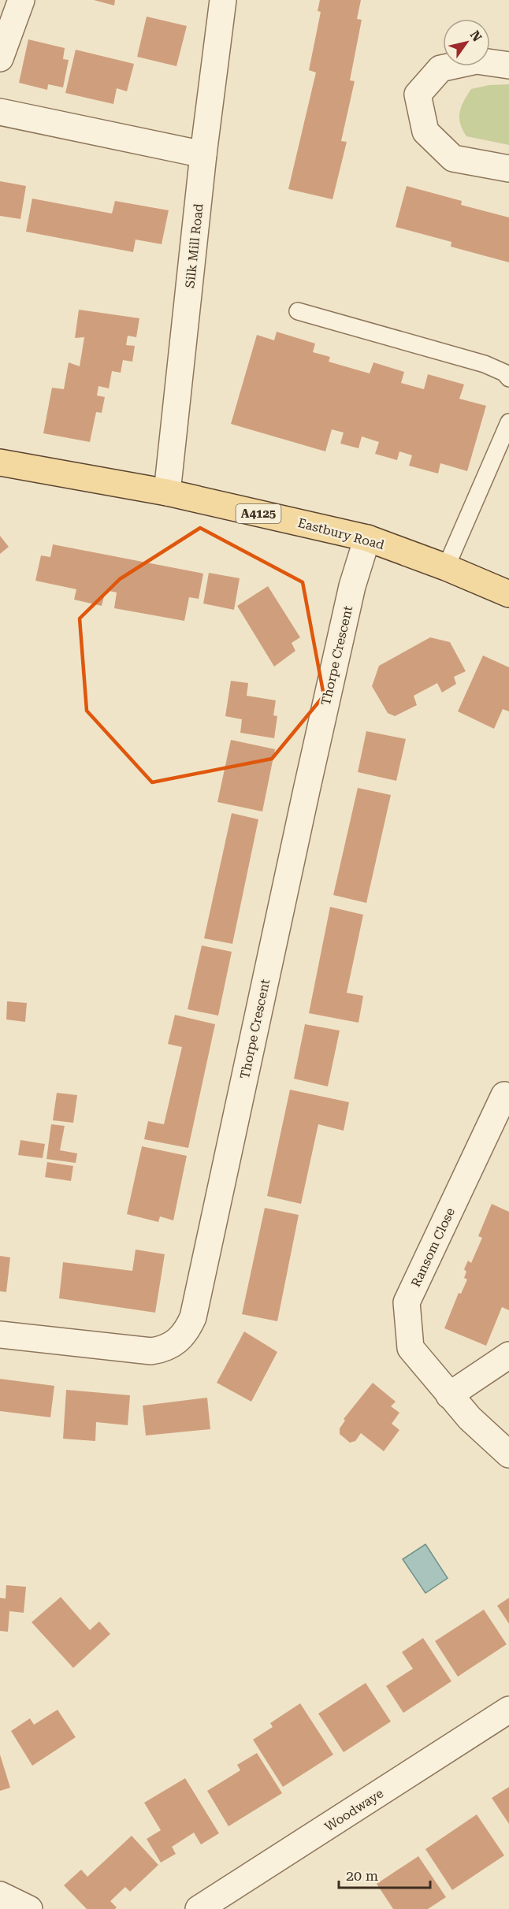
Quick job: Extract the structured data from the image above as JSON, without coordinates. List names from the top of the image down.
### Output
{
  "streets": {
    "main road": ["A4125", "Eastbury Road"],
    "street": [
      "Silk Mill Road",
      "Thorpe Crescent",
      "Ransom Close",
      "Woodwaye"
    ]
  },
  "crossings": [
    ["Silk Mill Road", "Eastbury Road"],
    ["Eastbury Road", "Thorpe Crescent"]
  ],
  "scale_bar": "20 m",
  "north": "top right"
}
